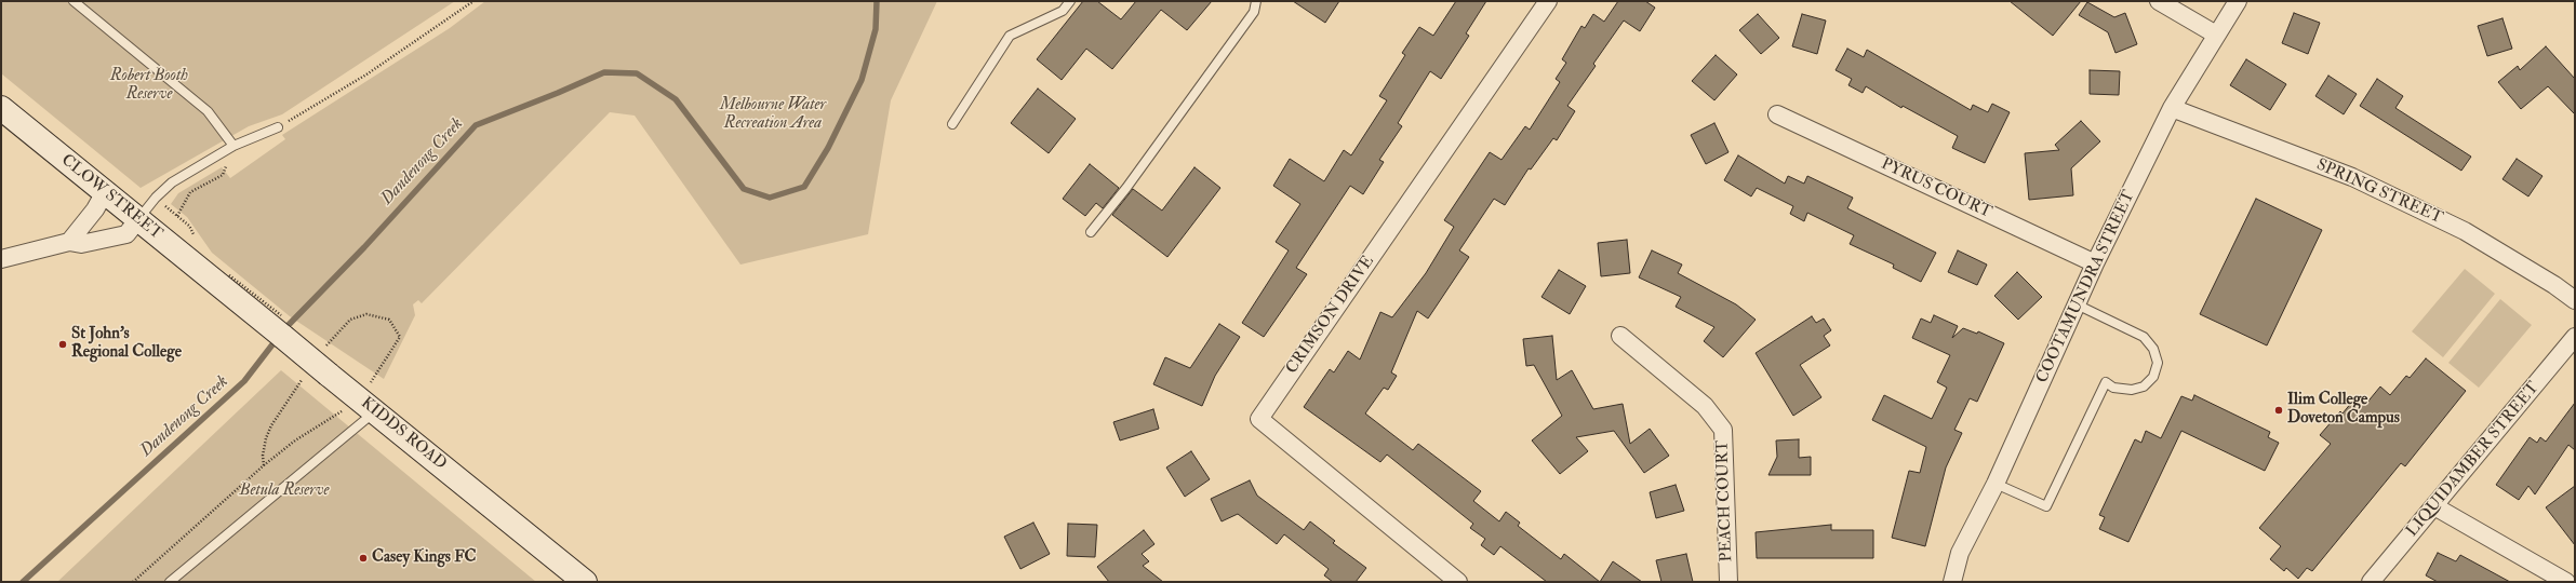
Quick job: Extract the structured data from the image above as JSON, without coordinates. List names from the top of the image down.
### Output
{
  "streets": {
    "main road": ["CLOW STREET", "KIDDS ROAD"],
    "street": [
      "PYRUS COURT",
      "SPRING STREET",
      "COOTAMUNDRA STREET",
      "CRIMSON DRIVE",
      "LIQUIDAMBER STREET",
      "PEACH COURT"
    ]
  },
  "crossings": [
    ["PYRUS COURT", "COOTAMUNDRA STREET"],
    ["SPRING STREET", "COOTAMUNDRA STREET"],
    ["CLOW STREET", "KIDDS ROAD"]
  ],
  "water": ["Dandenong Creek"],
  "parks": ["Robert Booth Reserve", "Melbourne Water Recreation Area", "Betula Reserve"],
  "places": ["St John's Regional College", "Ilim College Doveton Campus", "Casey Kings FC"]
}
